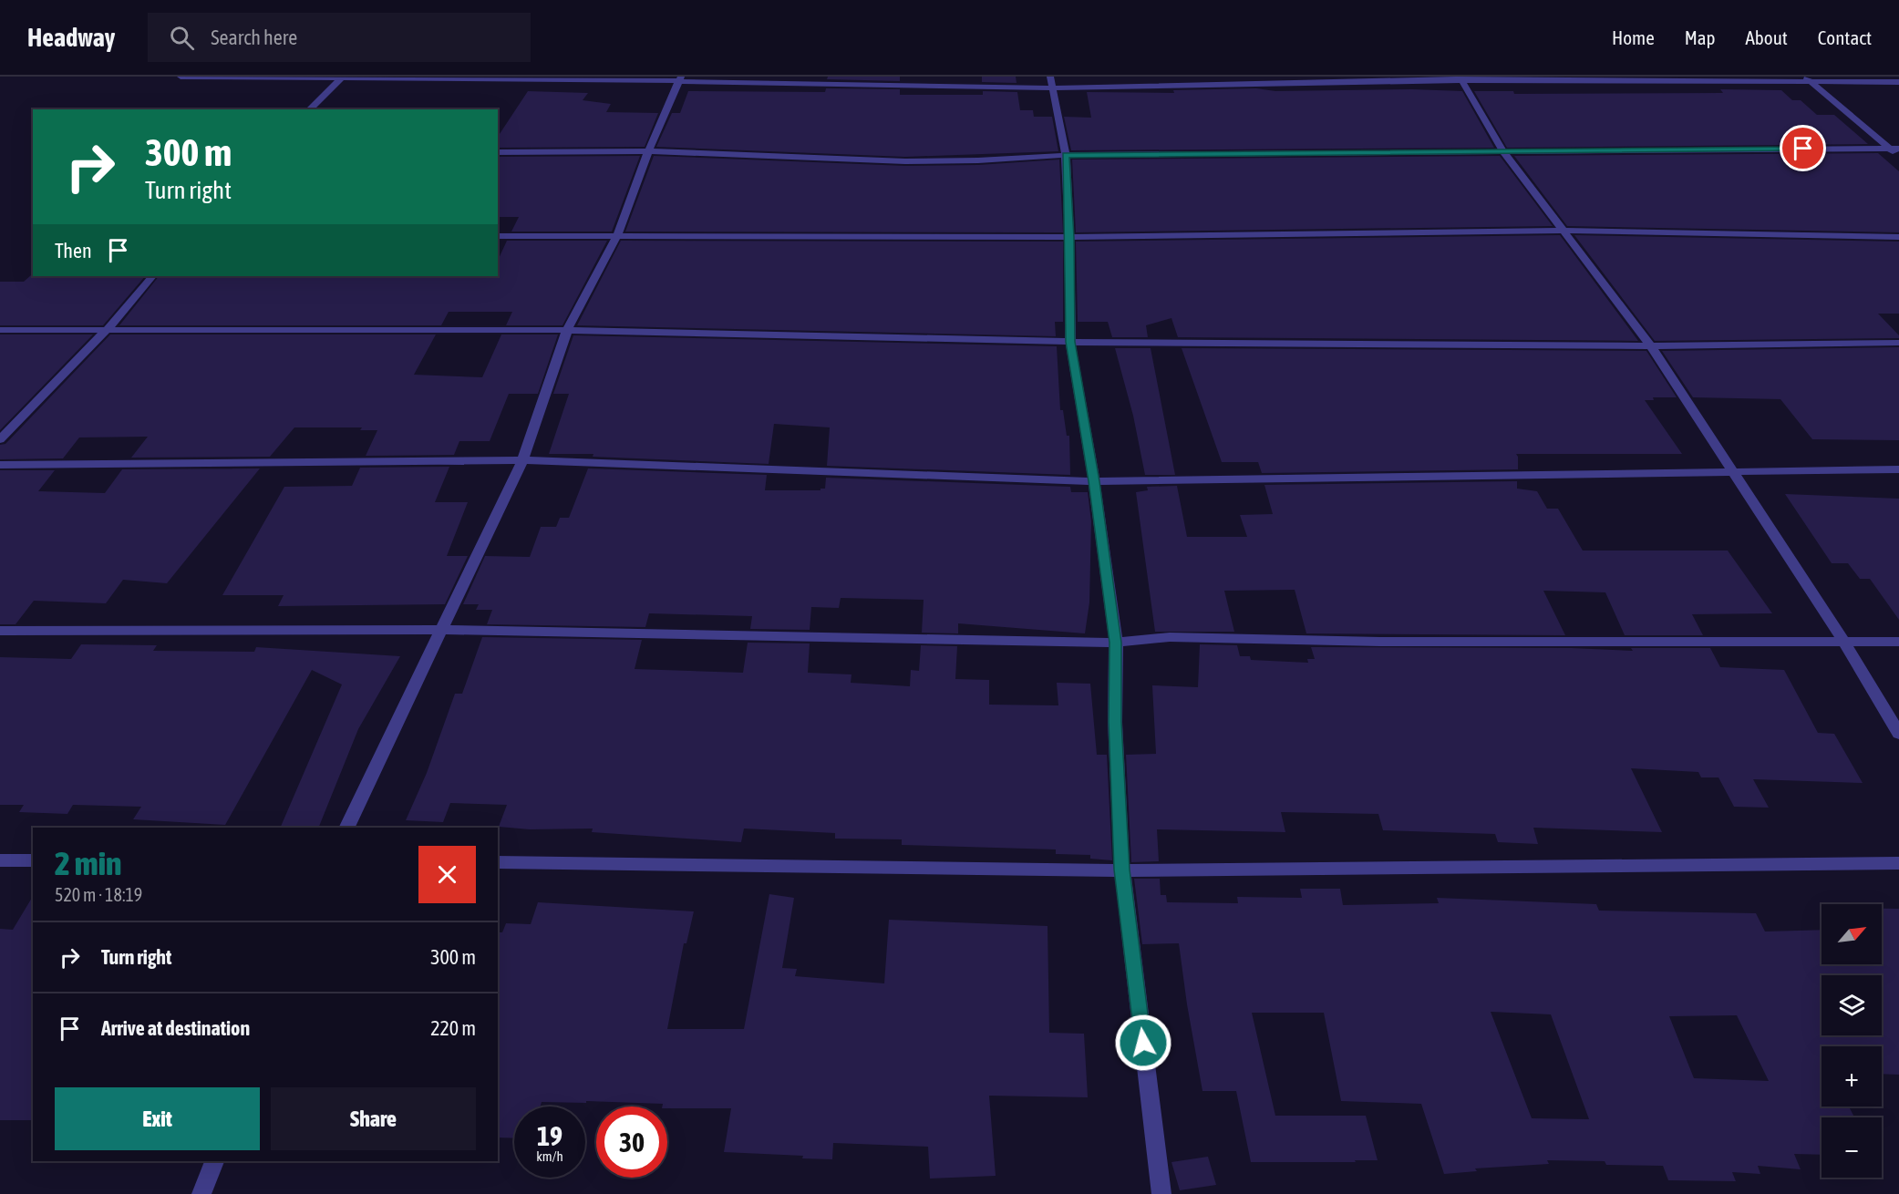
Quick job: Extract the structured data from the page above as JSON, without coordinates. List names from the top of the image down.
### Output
{
  "north": "top right",
  "page": {
    "header": "Headway",
    "search": "Search here",
    "nav": [
      "Home",
      "Map",
      "About",
      "Contact"
    ],
    "turn": ["300 m", "Turn right"],
    "then": "Then",
    "heading": ["2 min", "520 m · 18:19"],
    "map_buttons": ["+", "−"],
    "list": [
      {
        "name": "Turn right",
        "value": "300 m"
      },
      {
        "name": "Arrive at destination",
        "value": "220 m"
      }
    ],
    "buttons": ["Exit", "Share"],
    "speed": "19 km/h",
    "limit": "30"
  }
}
